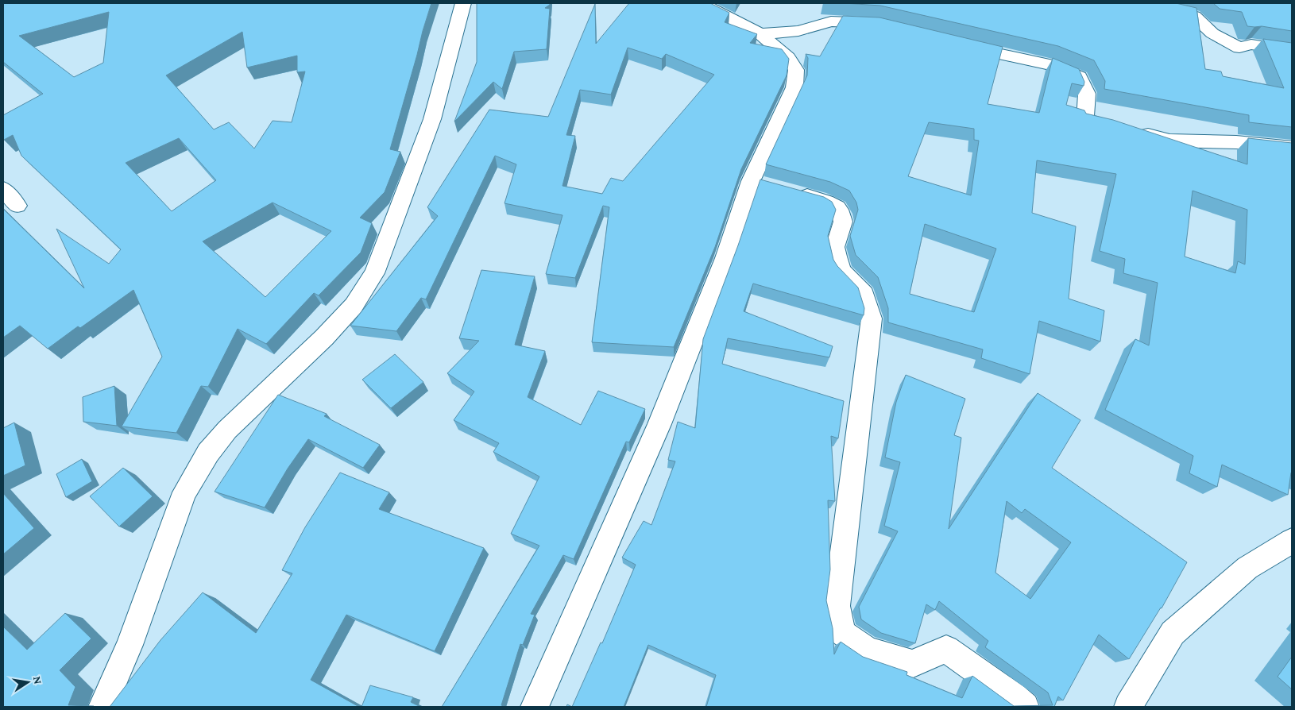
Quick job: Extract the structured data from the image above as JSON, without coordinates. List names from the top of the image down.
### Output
{
  "north": "right"
}
